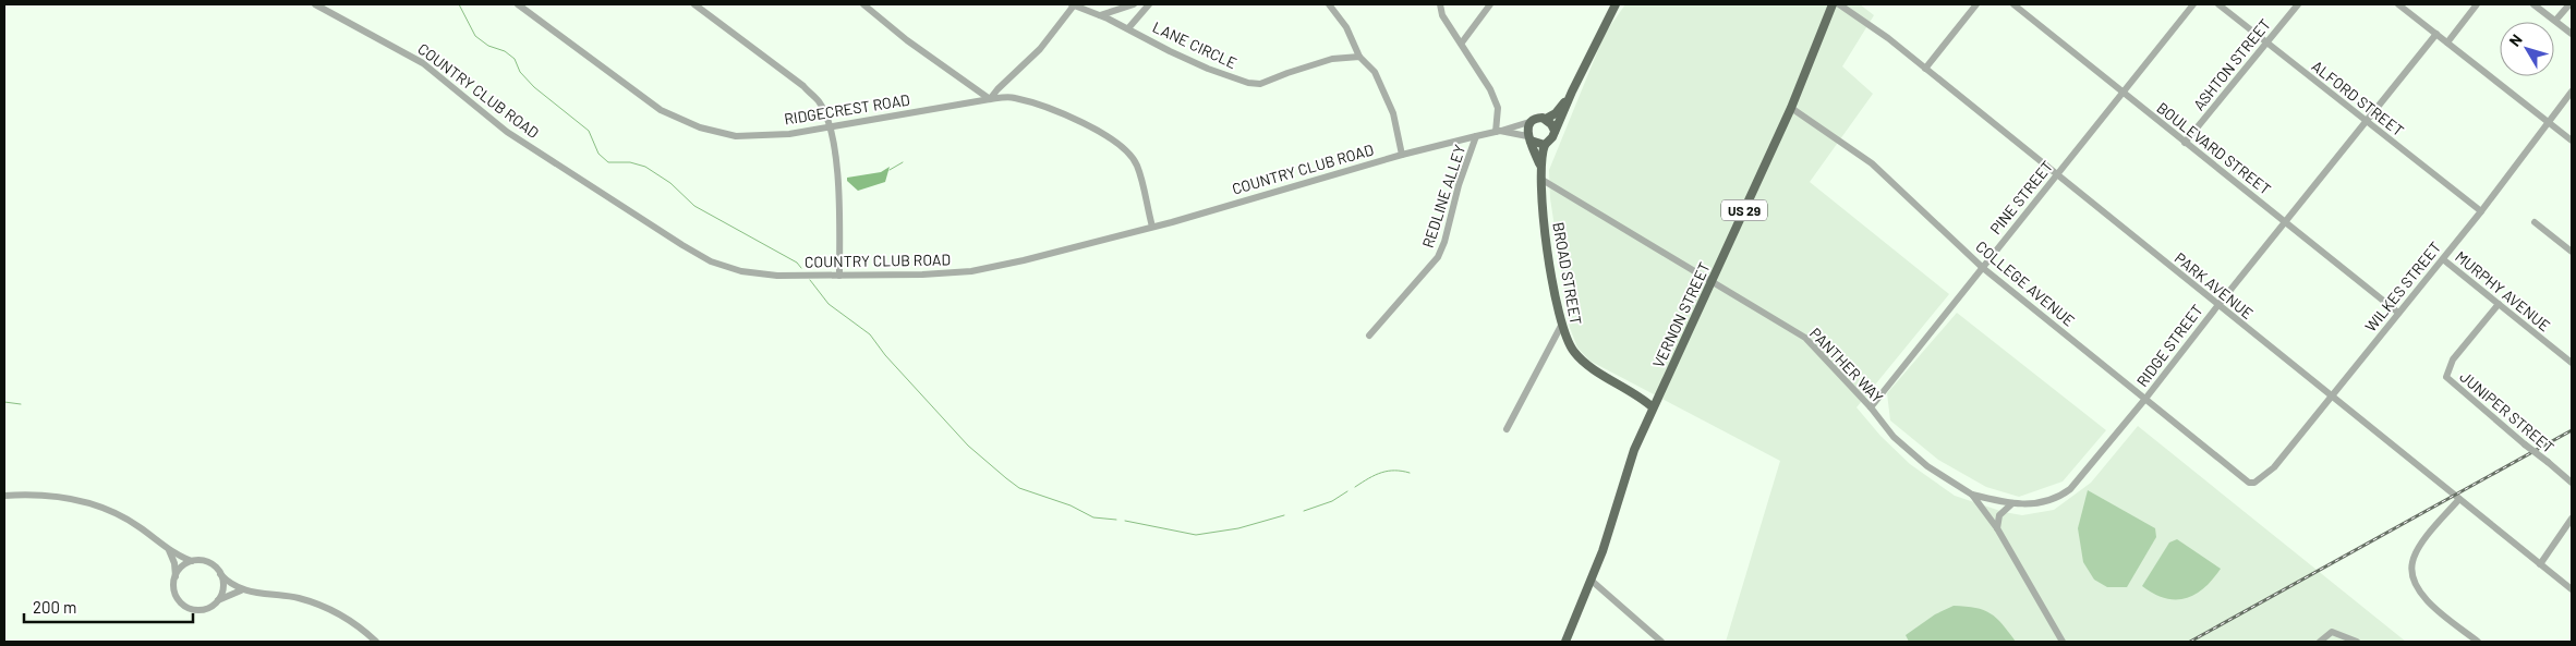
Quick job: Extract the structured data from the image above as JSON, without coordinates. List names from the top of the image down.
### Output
{
  "streets": {
    "main road": ["US 29", "BROAD STREET", "VERNON STREET"],
    "street": [
      "LANE CIRCLE",
      "ASHTON STREET",
      "COUNTRY CLUB ROAD",
      "ALFORD STREET",
      "RIDGECREST ROAD",
      "BOULEVARD STREET",
      "REDLINE ALLEY",
      "PINE STREET",
      "COLLEGE AVENUE",
      "PARK AVENUE",
      "WILKES STREET",
      "MURPHY AVENUE",
      "RIDGE STREET",
      "PANTHER WAY",
      "JUNIPER STREET"
    ]
  },
  "crossings": [
    ["ASHTON STREET", "ALFORD STREET"],
    ["ASHTON STREET", "BOULEVARD STREET"],
    ["COUNTRY CLUB ROAD", "RIDGECREST ROAD"],
    ["COUNTRY CLUB ROAD", "REDLINE ALLEY"],
    ["COUNTRY CLUB ROAD", "BROAD STREET"],
    ["ALFORD STREET", "WILKES STREET"],
    ["ALFORD STREET", "RIDGE STREET"],
    ["BOULEVARD STREET", "PINE STREET"],
    ["BOULEVARD STREET", "WILKES STREET"],
    ["BOULEVARD STREET", "RIDGE STREET"],
    ["PINE STREET", "COLLEGE AVENUE"],
    ["PINE STREET", "PARK AVENUE"],
    ["PINE STREET", "PANTHER WAY"],
    ["BROAD STREET", "VERNON STREET"],
    ["BROAD STREET", "PANTHER WAY"],
    ["COLLEGE AVENUE", "WILKES STREET"],
    ["COLLEGE AVENUE", "VERNON STREET"],
    ["COLLEGE AVENUE", "RIDGE STREET"],
    ["PARK AVENUE", "WILKES STREET"],
    ["PARK AVENUE", "RIDGE STREET"],
    ["WILKES STREET", "MURPHY AVENUE"],
    ["MURPHY AVENUE", "JUNIPER STREET"],
    ["VERNON STREET", "PANTHER WAY"],
    ["RIDGE STREET", "PANTHER WAY"]
  ],
  "scale_bar": "200 m",
  "north": "top left"
}
